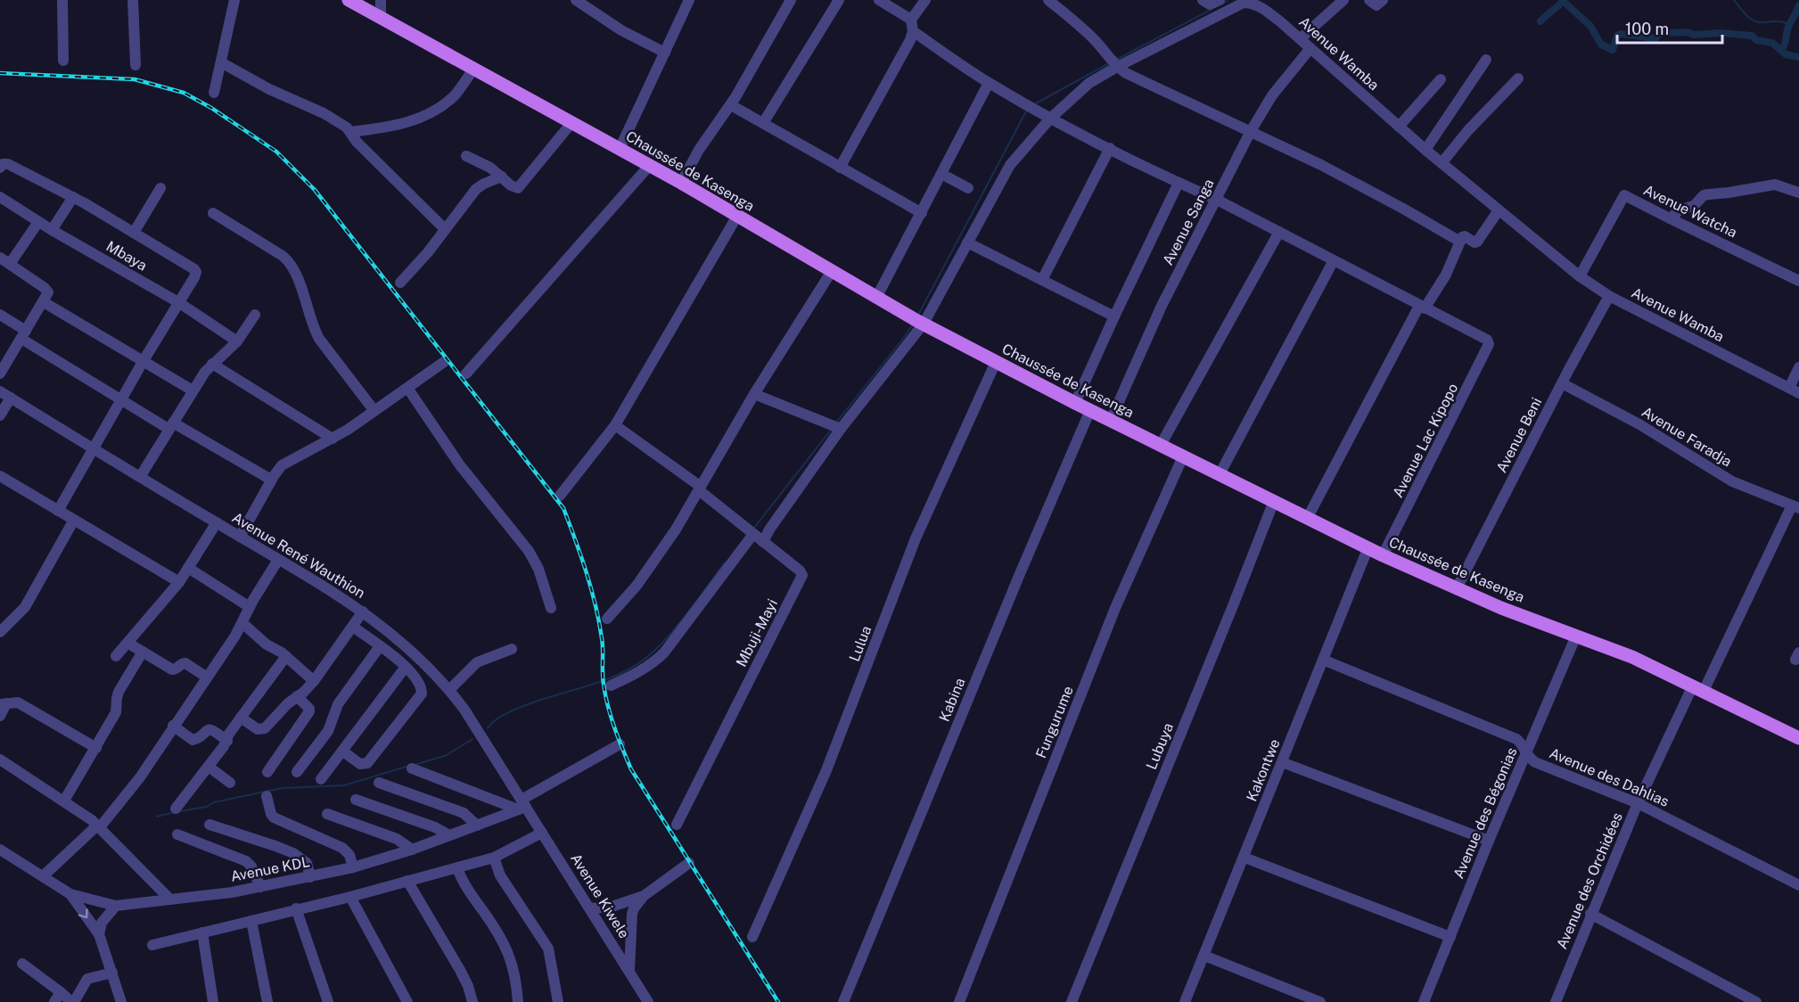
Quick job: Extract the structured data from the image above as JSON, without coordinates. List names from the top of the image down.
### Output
{
  "streets": {
    "main road": ["Chaussée de Kasenga"],
    "street": [
      "Avenue Wamba",
      "Avenue Watcha",
      "Avenue Sanga",
      "Mbaya",
      "Avenue Beni",
      "Avenue Faradja",
      "Avenue Lac Kipopo",
      "Avenue René Wauthion",
      "Mbuji-Mayi",
      "Lulua",
      "Kabina",
      "Fungurume",
      "Lubuya",
      "Kakontwe",
      "Avenue des Dahlias",
      "Avenue des Bégonias",
      "Avenue KDL",
      "Avenue des Orchidées",
      "Avenue Kiwele"
    ]
  },
  "crossings": [
    ["Avenue Wamba", "Chaussée de Kasenga"],
    ["Avenue Wamba", "Avenue Watcha"],
    ["Avenue Wamba", "Avenue Sanga"],
    ["Avenue Wamba", "Avenue Beni"],
    ["Avenue Wamba", "Mbuji-Mayi"],
    ["Chaussée de Kasenga", "Avenue Sanga"],
    ["Chaussée de Kasenga", "Avenue Beni"],
    ["Chaussée de Kasenga", "Avenue Lac Kipopo"],
    ["Chaussée de Kasenga", "Lulua"],
    ["Chaussée de Kasenga", "Kabina"],
    ["Chaussée de Kasenga", "Fungurume"],
    ["Chaussée de Kasenga", "Lubuya"],
    ["Chaussée de Kasenga", "Kakontwe"],
    ["Chaussée de Kasenga", "Avenue des Bégonias"],
    ["Chaussée de Kasenga", "Avenue des Orchidées"],
    ["Avenue Beni", "Avenue Faradja"],
    ["Avenue Faradja", "Avenue des Orchidées"],
    ["Avenue René Wauthion", "Avenue KDL"],
    ["Avenue René Wauthion", "Avenue Kiwele"],
    ["Kakontwe", "Avenue des Dahlias"],
    ["Avenue des Dahlias", "Avenue des Bégonias"],
    ["Avenue des Dahlias", "Avenue des Orchidées"],
    ["Avenue KDL", "Avenue Kiwele"]
  ],
  "scale_bar": "100 m"
}
